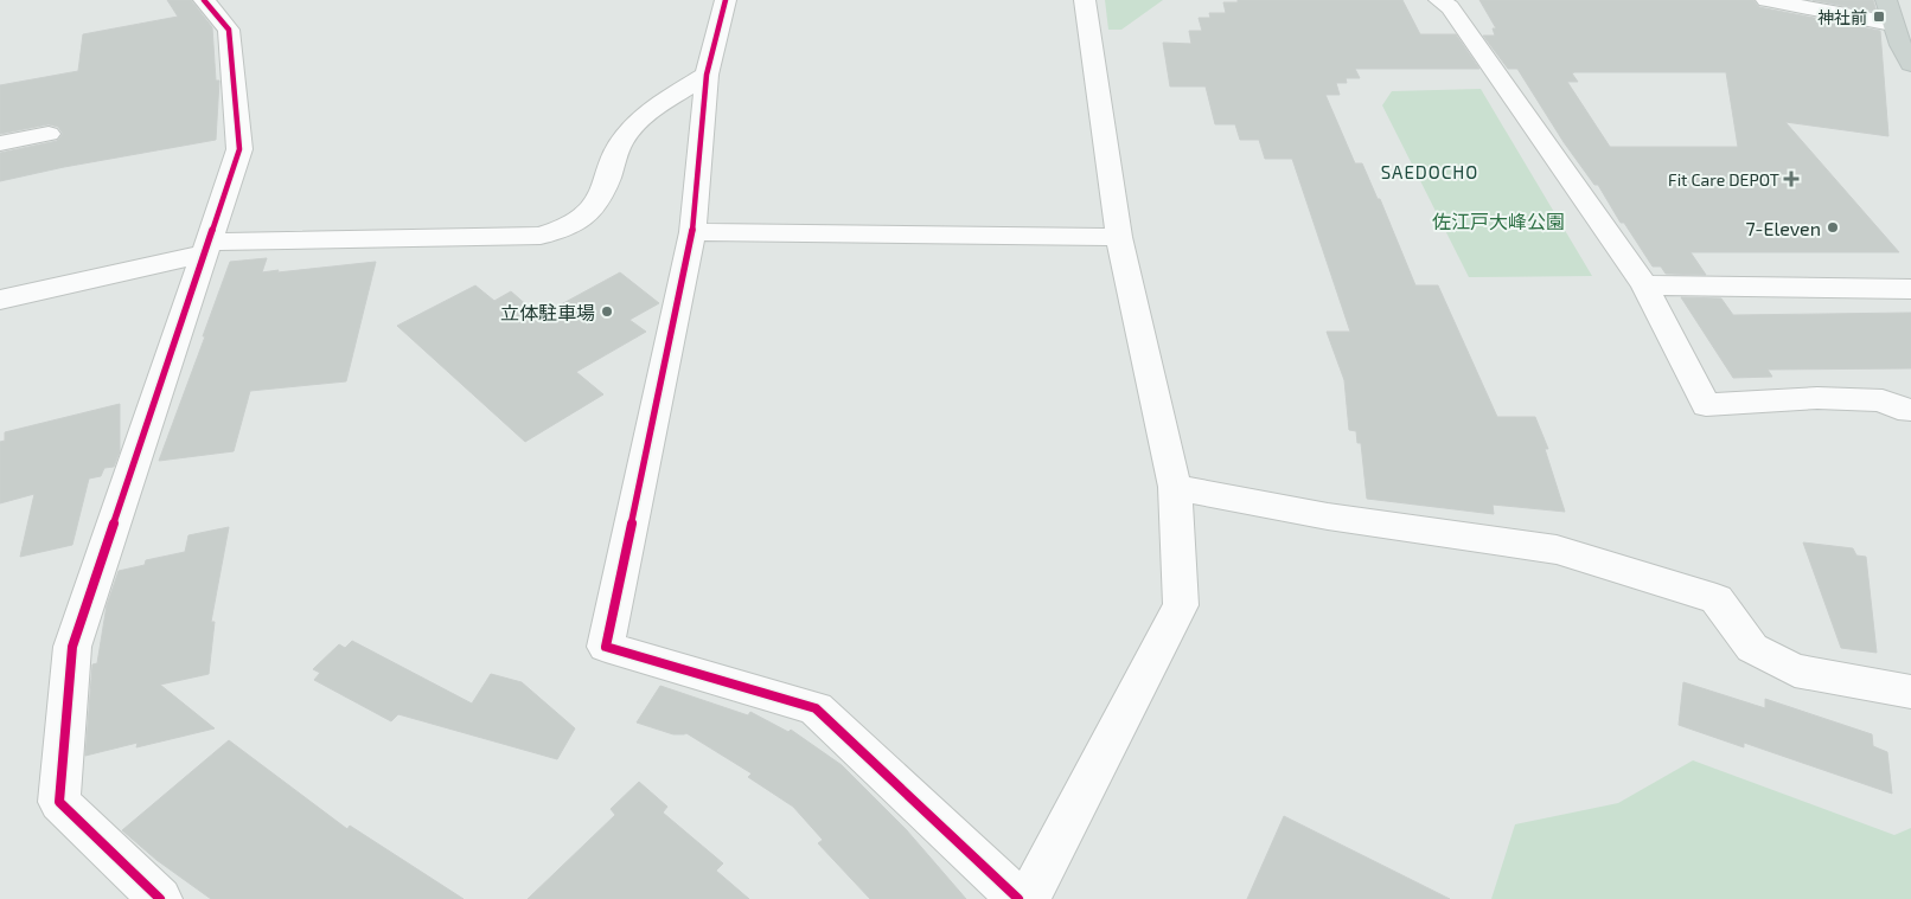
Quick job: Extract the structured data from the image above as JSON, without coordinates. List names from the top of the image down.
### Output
{
  "districts": ["SAEDOCHO"],
  "parks": ["佐江戸大峰公園"],
  "places": {
    "transit": ["神社前"],
    "health": ["Fit Care DEPOT"],
    "other": ["7-Eleven", "立体駐車場"]
  }
}
